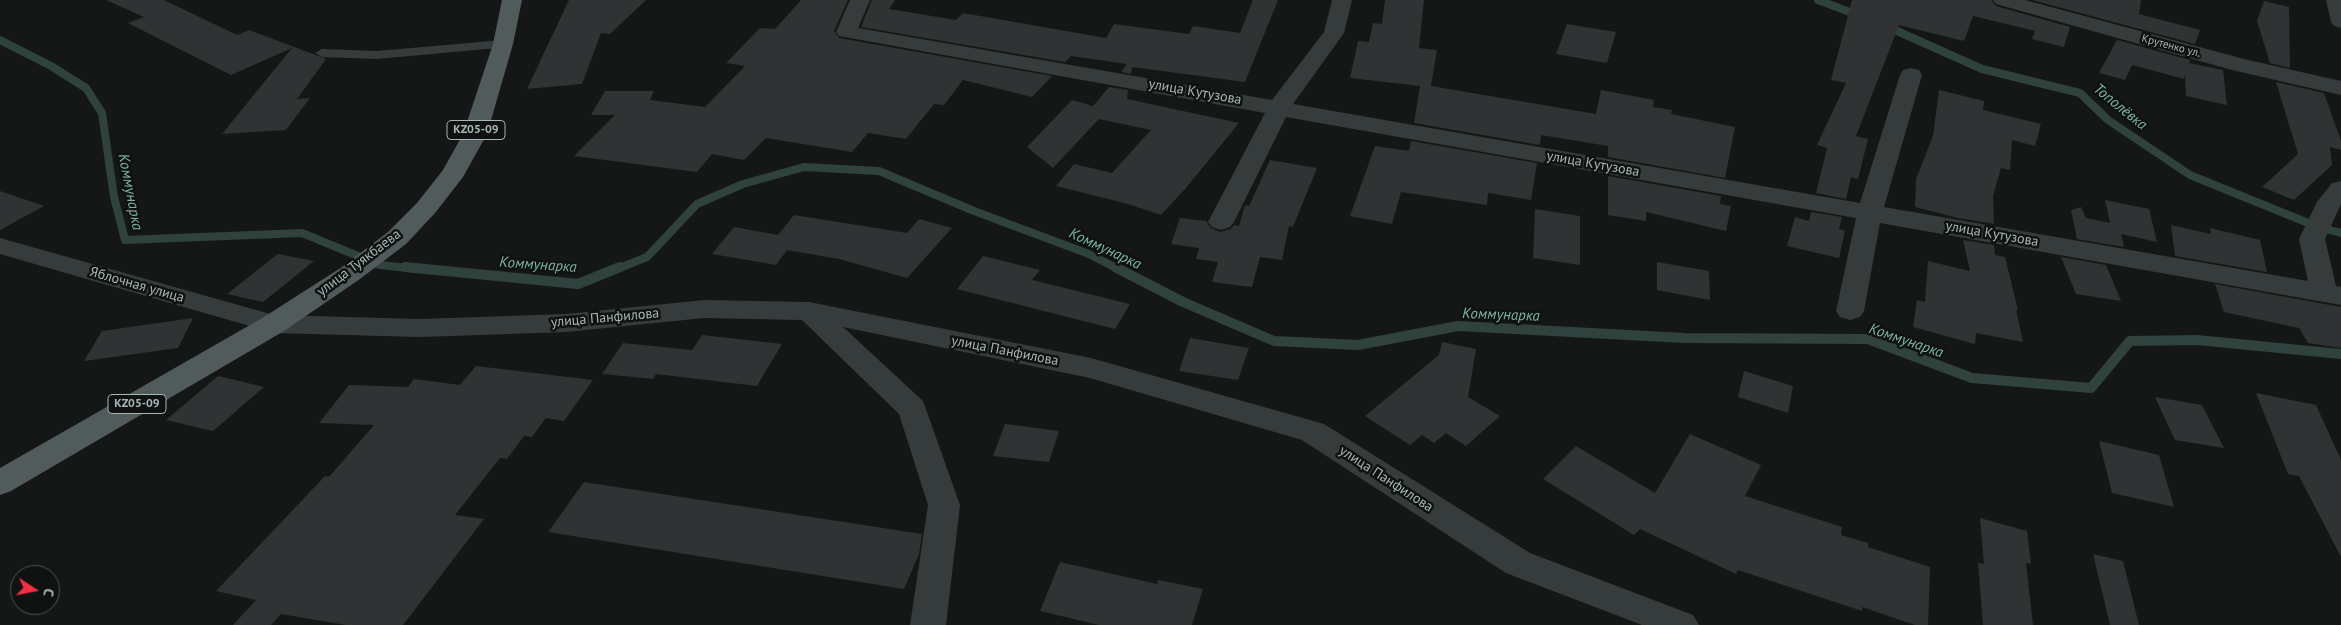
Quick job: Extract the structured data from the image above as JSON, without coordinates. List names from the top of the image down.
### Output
{
  "streets": {
    "main road": ["KZ05-09", "улица Туякбаева"],
    "street": [
      "Крутенко ул.",
      "улица Кутузова",
      "Яблочная улица",
      "улица Панфилова"
    ]
  },
  "crossings": [
    ["KZ05-09", "улица Туякбаева"],
    ["KZ05-09", "Яблочная улица"],
    ["KZ05-09", "улица Панфилова"],
    ["улица Туякбаева", "Яблочная улица"],
    ["улица Туякбаева", "улица Панфилова"],
    ["Яблочная улица", "улица Панфилова"]
  ],
  "water": ["Тополёвка", "Коммунарка"],
  "north": "right"
}
